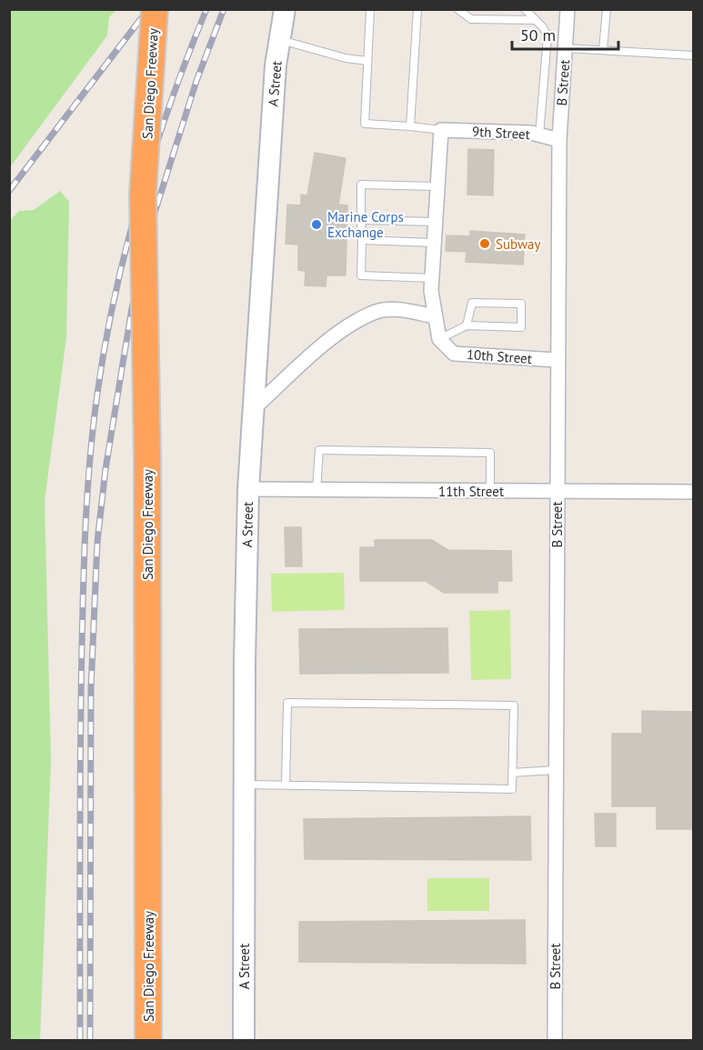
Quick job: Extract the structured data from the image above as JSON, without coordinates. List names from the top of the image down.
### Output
{
  "streets": {
    "highway": ["San Diego Freeway"],
    "main road": ["A Street"],
    "street": [
      "B Street",
      "9th Street",
      "10th Street",
      "11th Street"
    ]
  },
  "crossings": [
    ["B Street", "9th Street"],
    ["B Street", "10th Street"],
    ["B Street", "11th Street"],
    ["A Street", "11th Street"]
  ],
  "places": ["Marine Corps Exchange", "Subway"],
  "scale_bar": "50 m"
}
